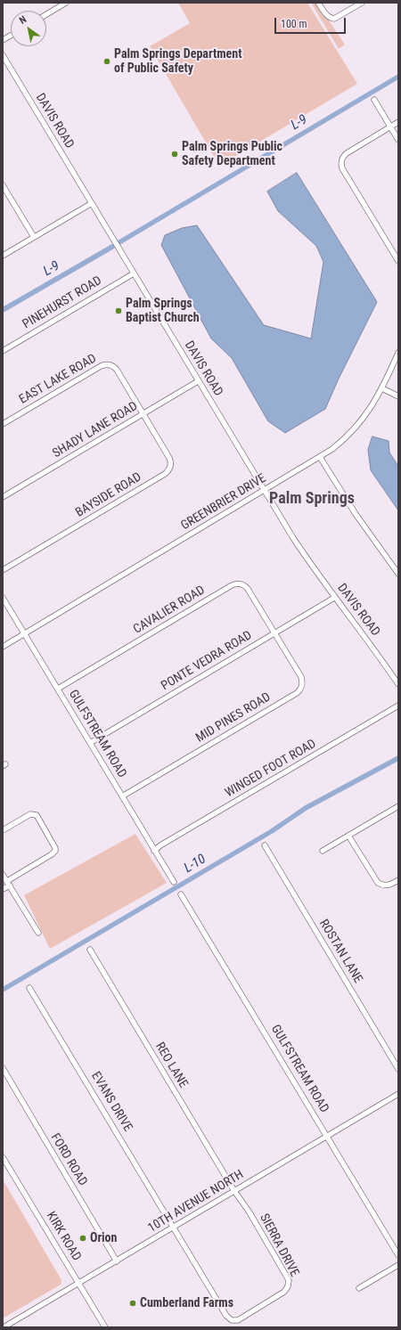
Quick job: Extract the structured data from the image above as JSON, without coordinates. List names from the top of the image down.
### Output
{
  "streets": {
    "street": [
      "DAVIS ROAD",
      "PINEHURST ROAD",
      "EAST LAKE ROAD",
      "SHADY LANE ROAD",
      "BAYSIDE ROAD",
      "GREENBRIER DRIVE",
      "CAVALIER ROAD",
      "PONTE VEDRA ROAD",
      "MID PINES ROAD",
      "GULFSTREAM ROAD",
      "WINGED FOOT ROAD",
      "ROSTAN LANE",
      "REO LANE",
      "EVANS DRIVE",
      "FORD ROAD",
      "10TH AVENUE NORTH",
      "KIRK ROAD",
      "SIERRA DRIVE"
    ]
  },
  "crossings": [
    ["DAVIS ROAD", "PINEHURST ROAD"],
    ["DAVIS ROAD", "SHADY LANE ROAD"],
    ["DAVIS ROAD", "GREENBRIER DRIVE"],
    ["DAVIS ROAD", "PONTE VEDRA ROAD"],
    ["EAST LAKE ROAD", "SHADY LANE ROAD"],
    ["EAST LAKE ROAD", "BAYSIDE ROAD"],
    ["SHADY LANE ROAD", "BAYSIDE ROAD"],
    ["GREENBRIER DRIVE", "GULFSTREAM ROAD"],
    ["CAVALIER ROAD", "PONTE VEDRA ROAD"],
    ["CAVALIER ROAD", "MID PINES ROAD"],
    ["CAVALIER ROAD", "GULFSTREAM ROAD"],
    ["PONTE VEDRA ROAD", "MID PINES ROAD"],
    ["PONTE VEDRA ROAD", "GULFSTREAM ROAD"],
    ["MID PINES ROAD", "GULFSTREAM ROAD"],
    ["GULFSTREAM ROAD", "WINGED FOOT ROAD"],
    ["GULFSTREAM ROAD", "10TH AVENUE NORTH"],
    ["REO LANE", "10TH AVENUE NORTH"],
    ["REO LANE", "SIERRA DRIVE"],
    ["EVANS DRIVE", "10TH AVENUE NORTH"],
    ["EVANS DRIVE", "SIERRA DRIVE"],
    ["FORD ROAD", "10TH AVENUE NORTH"],
    ["10TH AVENUE NORTH", "KIRK ROAD"],
    ["10TH AVENUE NORTH", "SIERRA DRIVE"]
  ],
  "districts": ["Palm Springs"],
  "water": ["L-9", "L-10"],
  "places": [
    "Palm Springs Department of Public Safety",
    "Palm Springs Public Safety Department",
    "Palm Springs Baptist Church",
    "Orion",
    "Cumberland Farms"
  ],
  "scale_bar": "100 m",
  "north": "top left"
}
